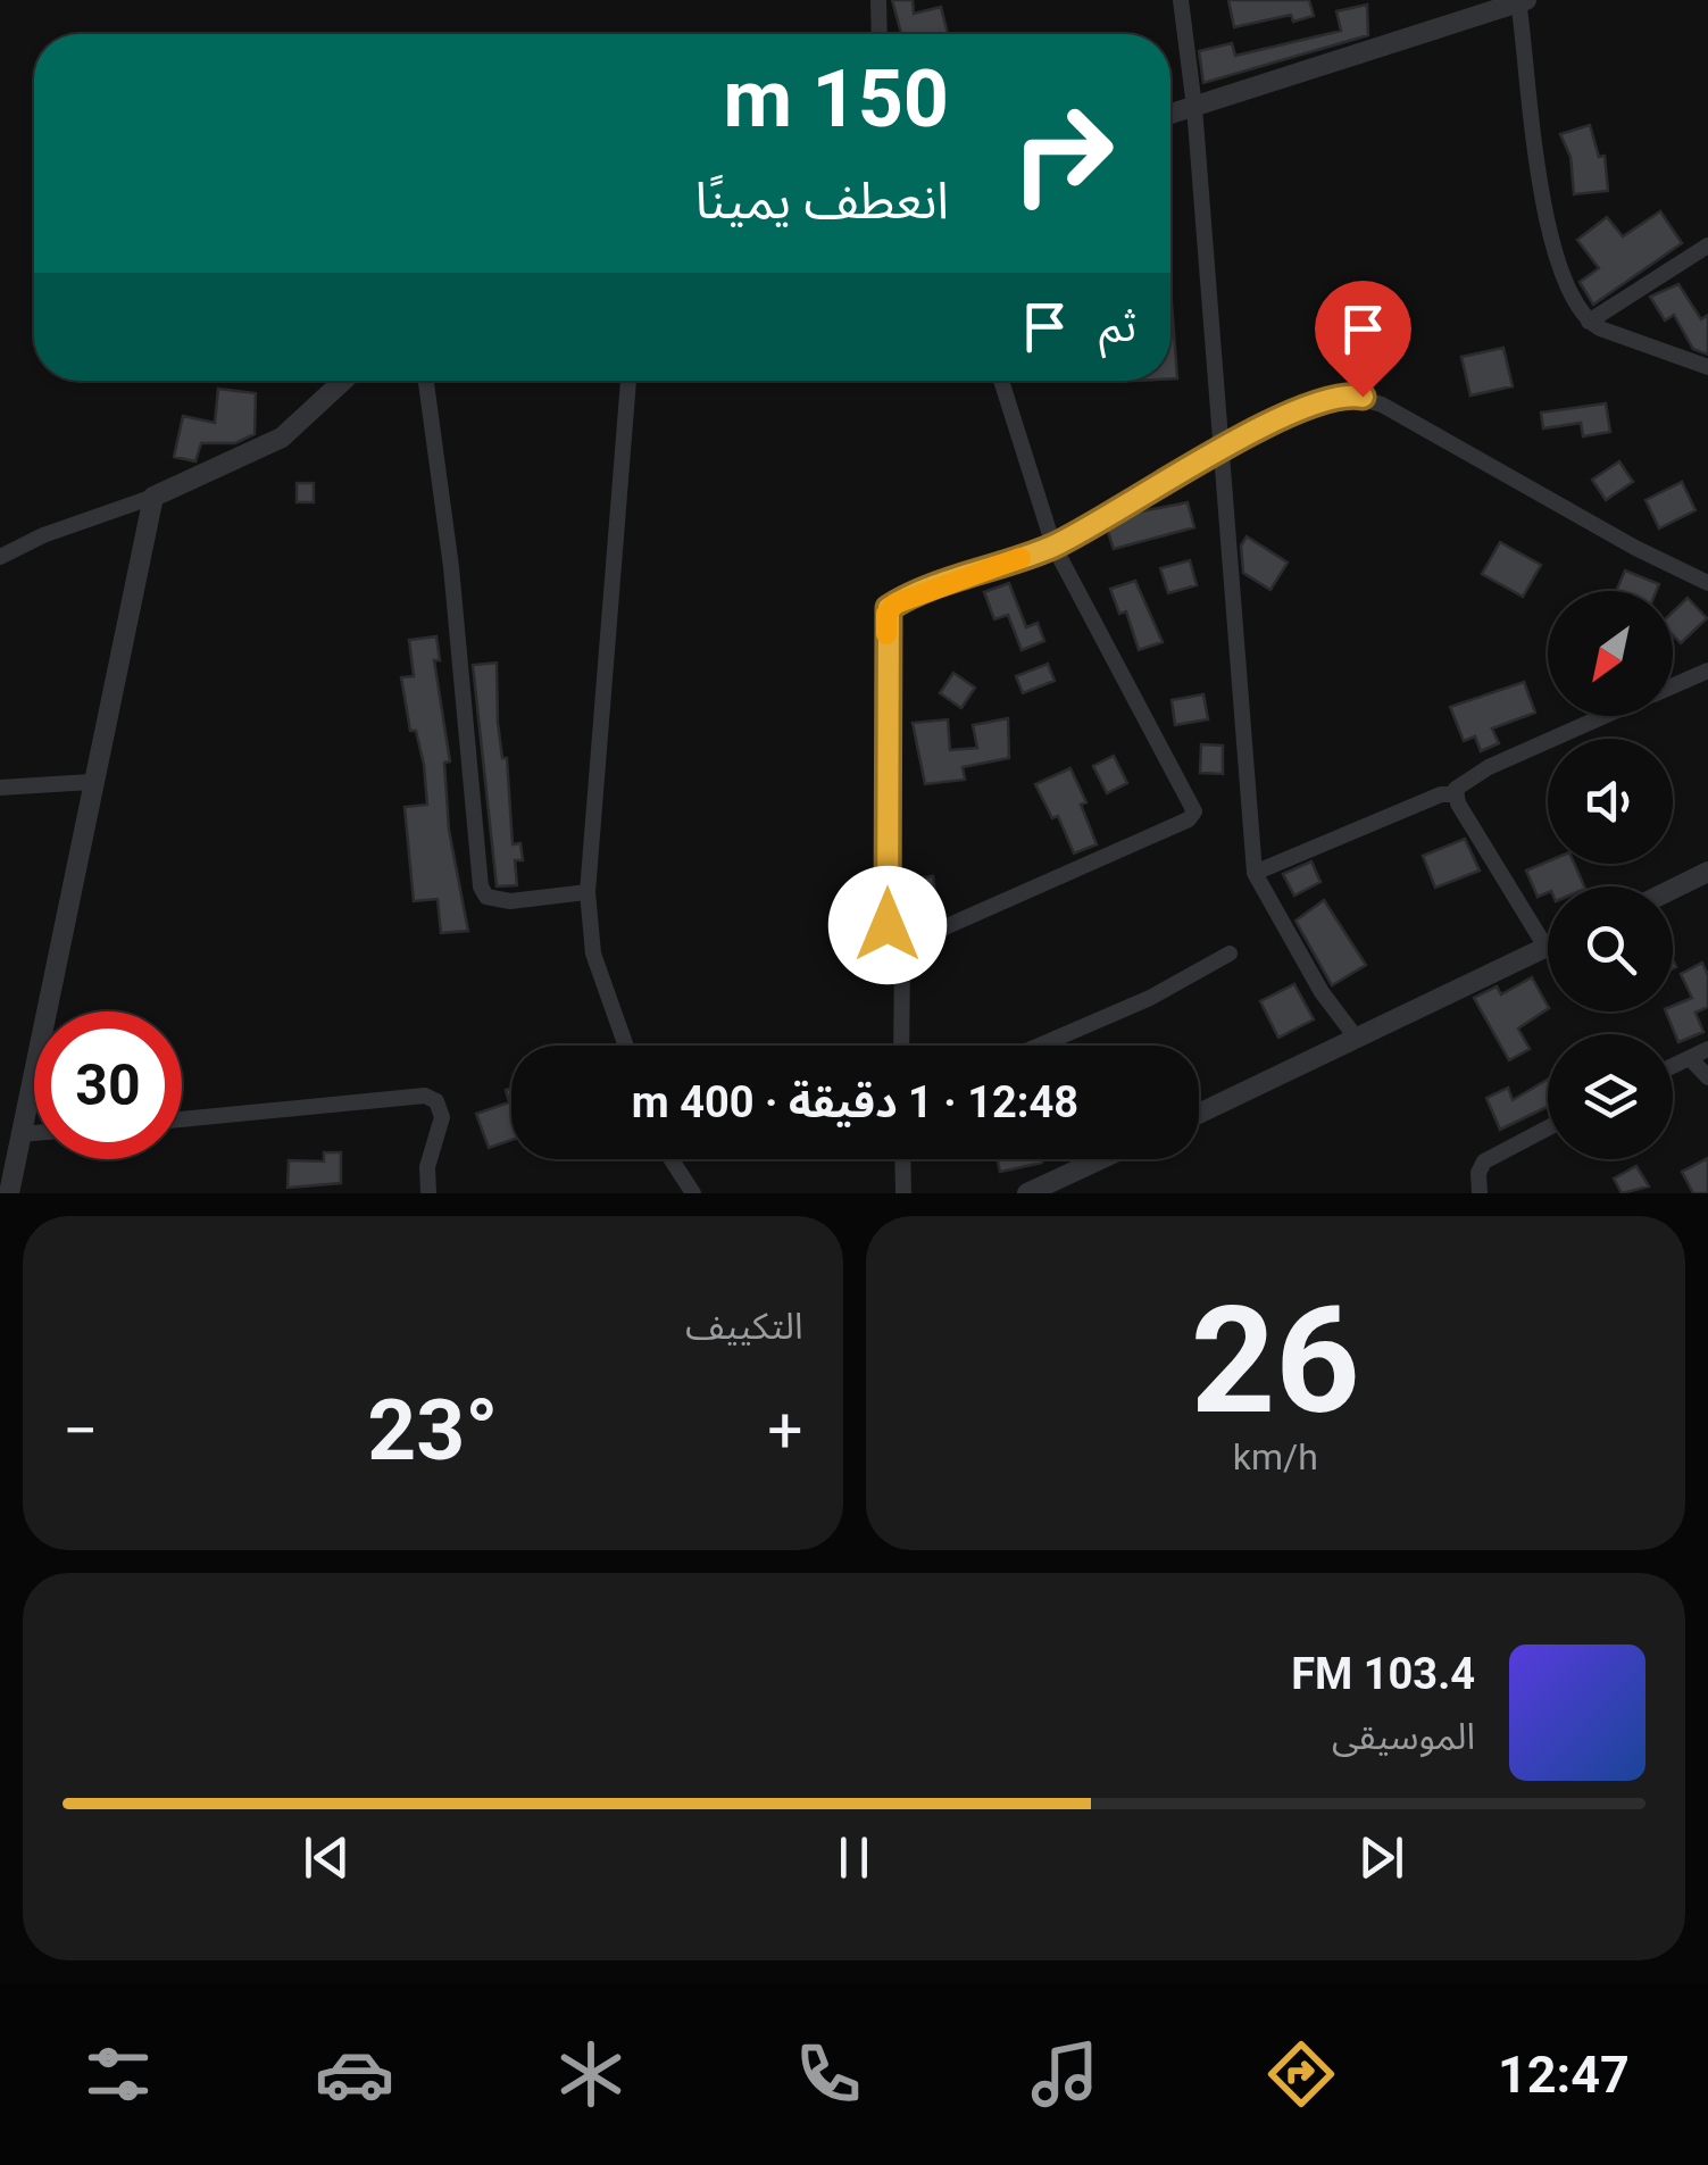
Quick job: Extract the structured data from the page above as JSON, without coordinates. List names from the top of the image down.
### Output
{
  "north": "bottom left",
  "page": {
    "turn": ["150 m", "انعطف يمينًا"],
    "then": "ثم",
    "limit": "30",
    "trip": "12:48 · 1 دقيقة · 400 m",
    "tile": [
      ["26", "km/h"],
      "التكييف"
    ],
    "heat": ["−", "23°", "+"],
    "song": ["103.4 FM", "الموسيقى"],
    "tabs": "12:47"
  }
}
